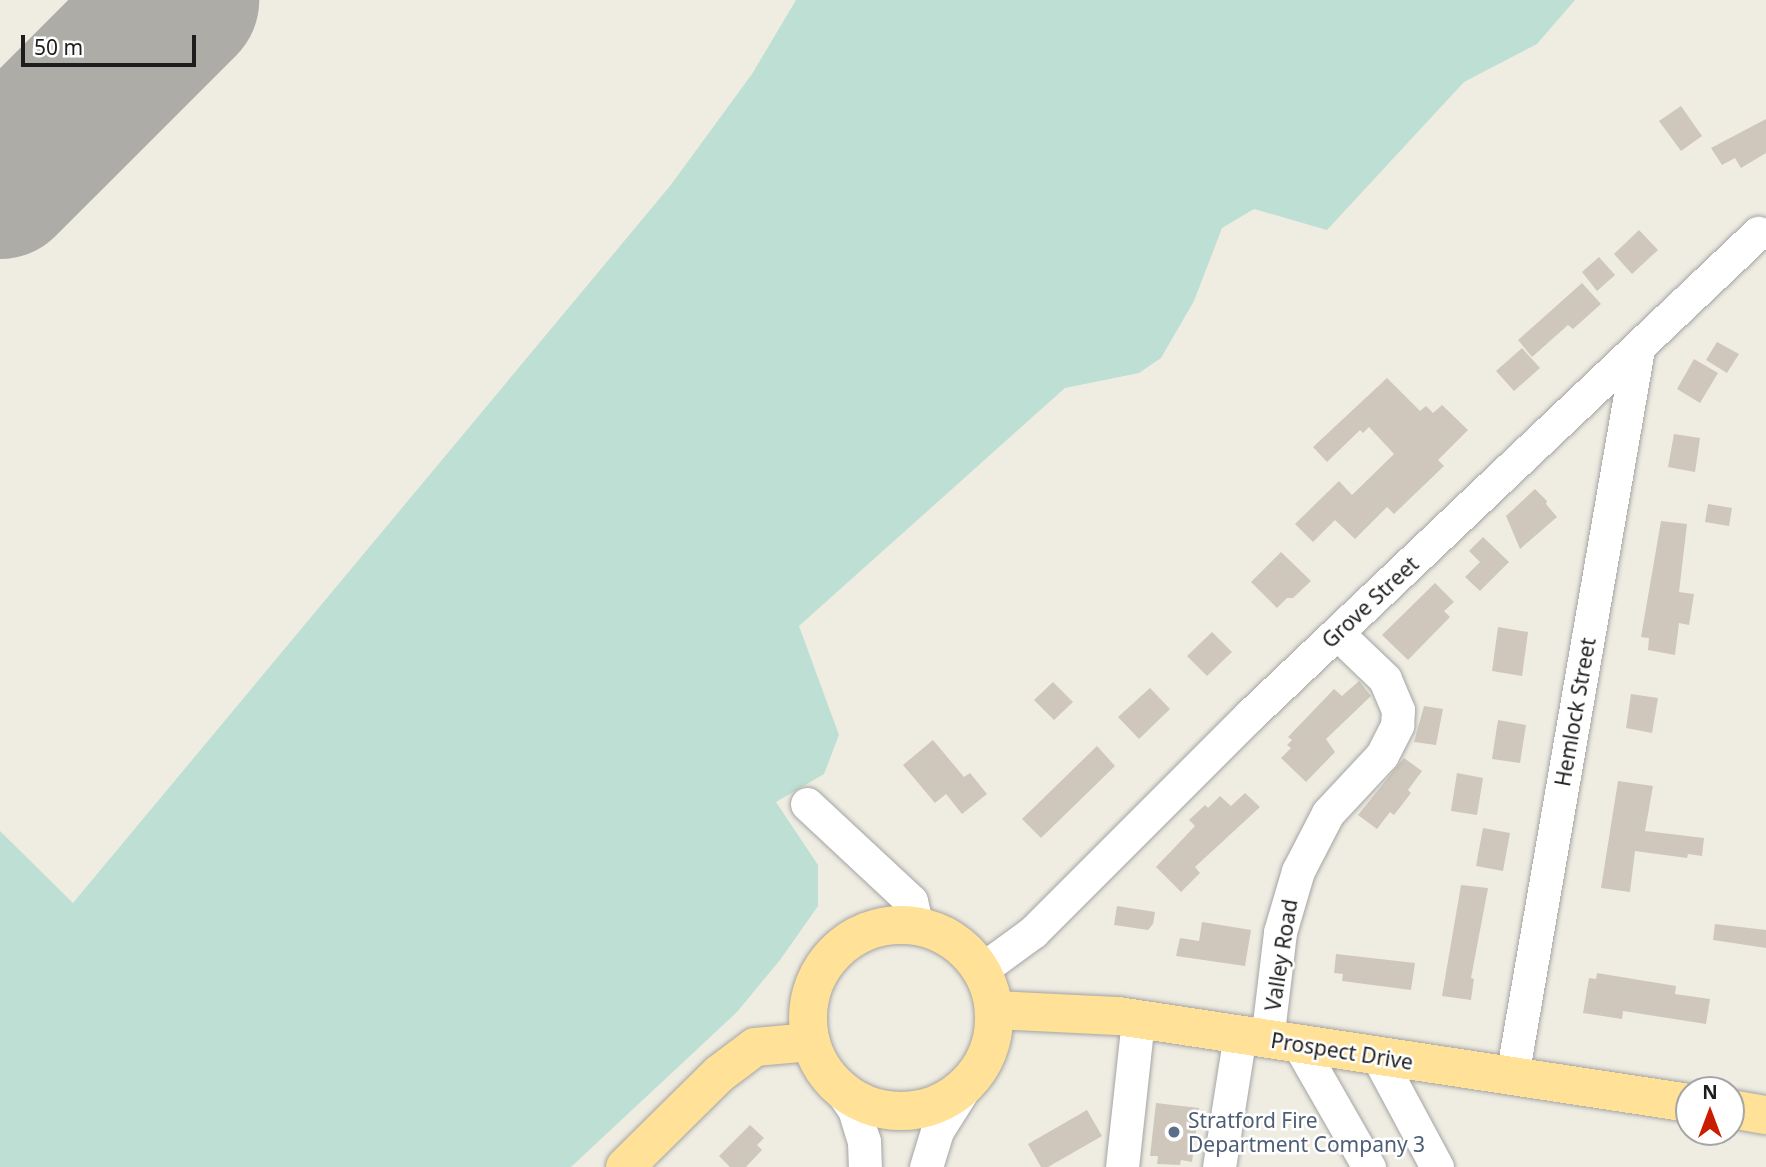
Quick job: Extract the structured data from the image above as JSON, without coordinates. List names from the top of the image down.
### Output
{
  "streets": {
    "main road": ["Prospect Drive"],
    "street": ["Grove Street", "Hemlock Street", "Valley Road"]
  },
  "crossings": [
    ["Grove Street", "Hemlock Street"],
    ["Grove Street", "Valley Road"],
    ["Grove Street", "Prospect Drive"],
    ["Hemlock Street", "Prospect Drive"],
    ["Valley Road", "Prospect Drive"]
  ],
  "places": ["Stratford Fire Department Company 3"],
  "scale_bar": "50 m",
  "north": "top"
}
